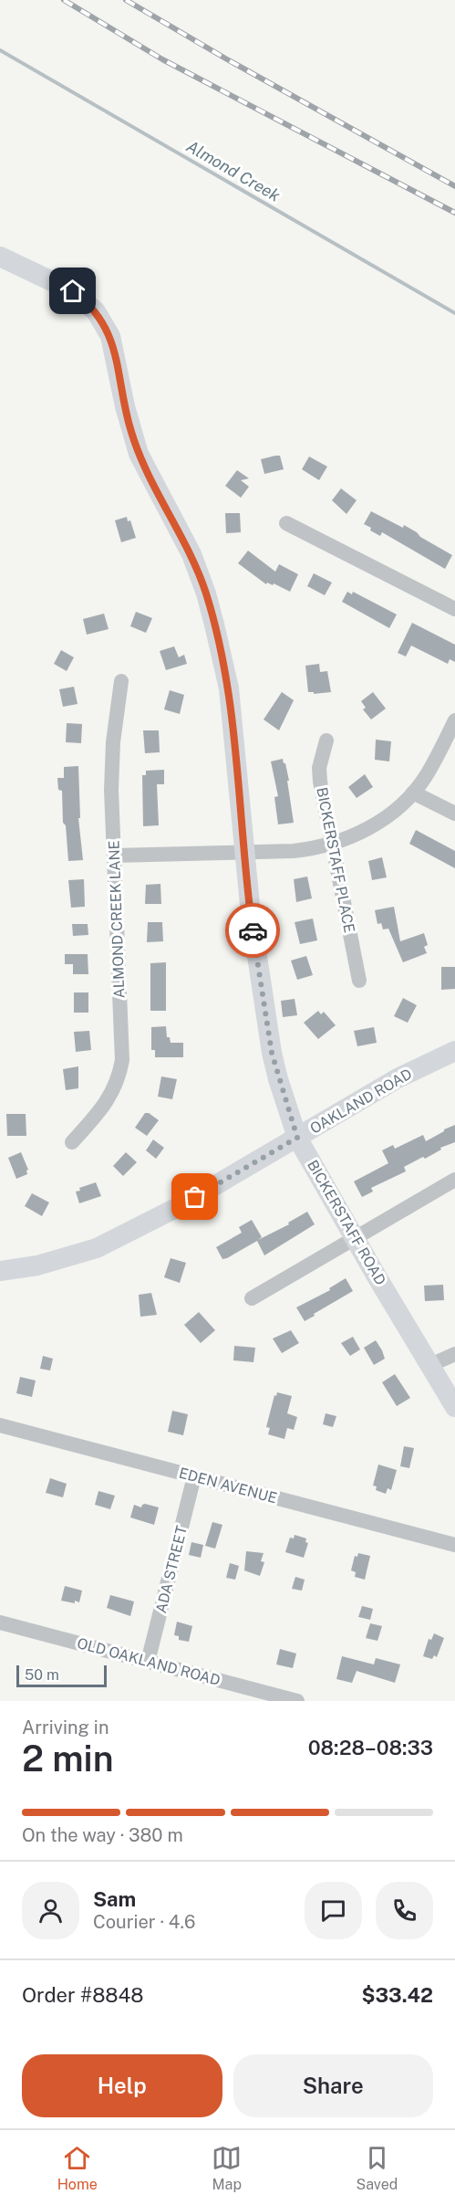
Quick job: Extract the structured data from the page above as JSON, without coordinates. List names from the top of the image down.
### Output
{
  "streets": {
    "street": [
      "BICKERSTAFF PLACE",
      "ALMOND CREEK LANE",
      "OAKLAND ROAD",
      "BICKERSTAFF ROAD",
      "EDEN AVENUE",
      "ADA STREET",
      "OLD OAKLAND ROAD"
    ]
  },
  "crossings": [
    ["OAKLAND ROAD", "BICKERSTAFF ROAD"],
    ["EDEN AVENUE", "ADA STREET"],
    ["ADA STREET", "OLD OAKLAND ROAD"]
  ],
  "water": ["Almond Creek"],
  "scale_bar": "50 m",
  "page": {
    "scale": "50 m",
    "heading": ["2 min", "Arriving in", "08:28–08:33"],
    "panel": [
      "Sam",
      "Courier · 4.6",
      "Order #8848",
      "$33.42"
    ],
    "bar": "On the way · 380 m",
    "buttons": ["Help", "Share"],
    "tabs": ["Home", "Map", "Saved"]
  }
}
